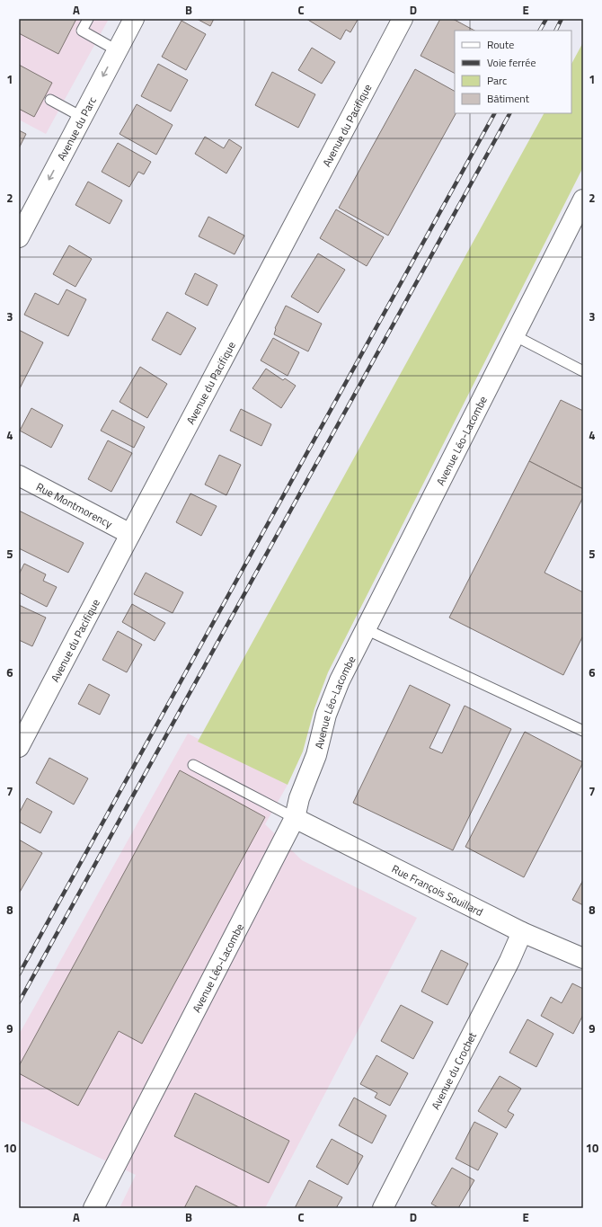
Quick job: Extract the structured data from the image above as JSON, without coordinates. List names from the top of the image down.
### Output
{
  "streets": {
    "street": [
      "Avenue du Pacifique",
      "Avenue du Parc",
      "Avenue Léo-Lacombe",
      "Rue Montmorency",
      "Rue François Souillard",
      "Avenue du Crochet"
    ]
  },
  "crossings": [
    ["Avenue du Pacifique", "Rue Montmorency"],
    ["Avenue Léo-Lacombe", "Rue François Souillard"],
    ["Rue François Souillard", "Avenue du Crochet"]
  ],
  "one_way": ["Avenue du Parc"],
  "legend": [
    "Route",
    "Voie ferrée",
    "Parc",
    "Bâtiment"
  ],
  "grid": {
    "columns": [
      "A",
      "B",
      "C",
      "D",
      "E"
    ],
    "rows": [
      "1",
      "2",
      "3",
      "4",
      "5",
      "6",
      "7",
      "8",
      "9",
      "10"
    ]
  }
}
